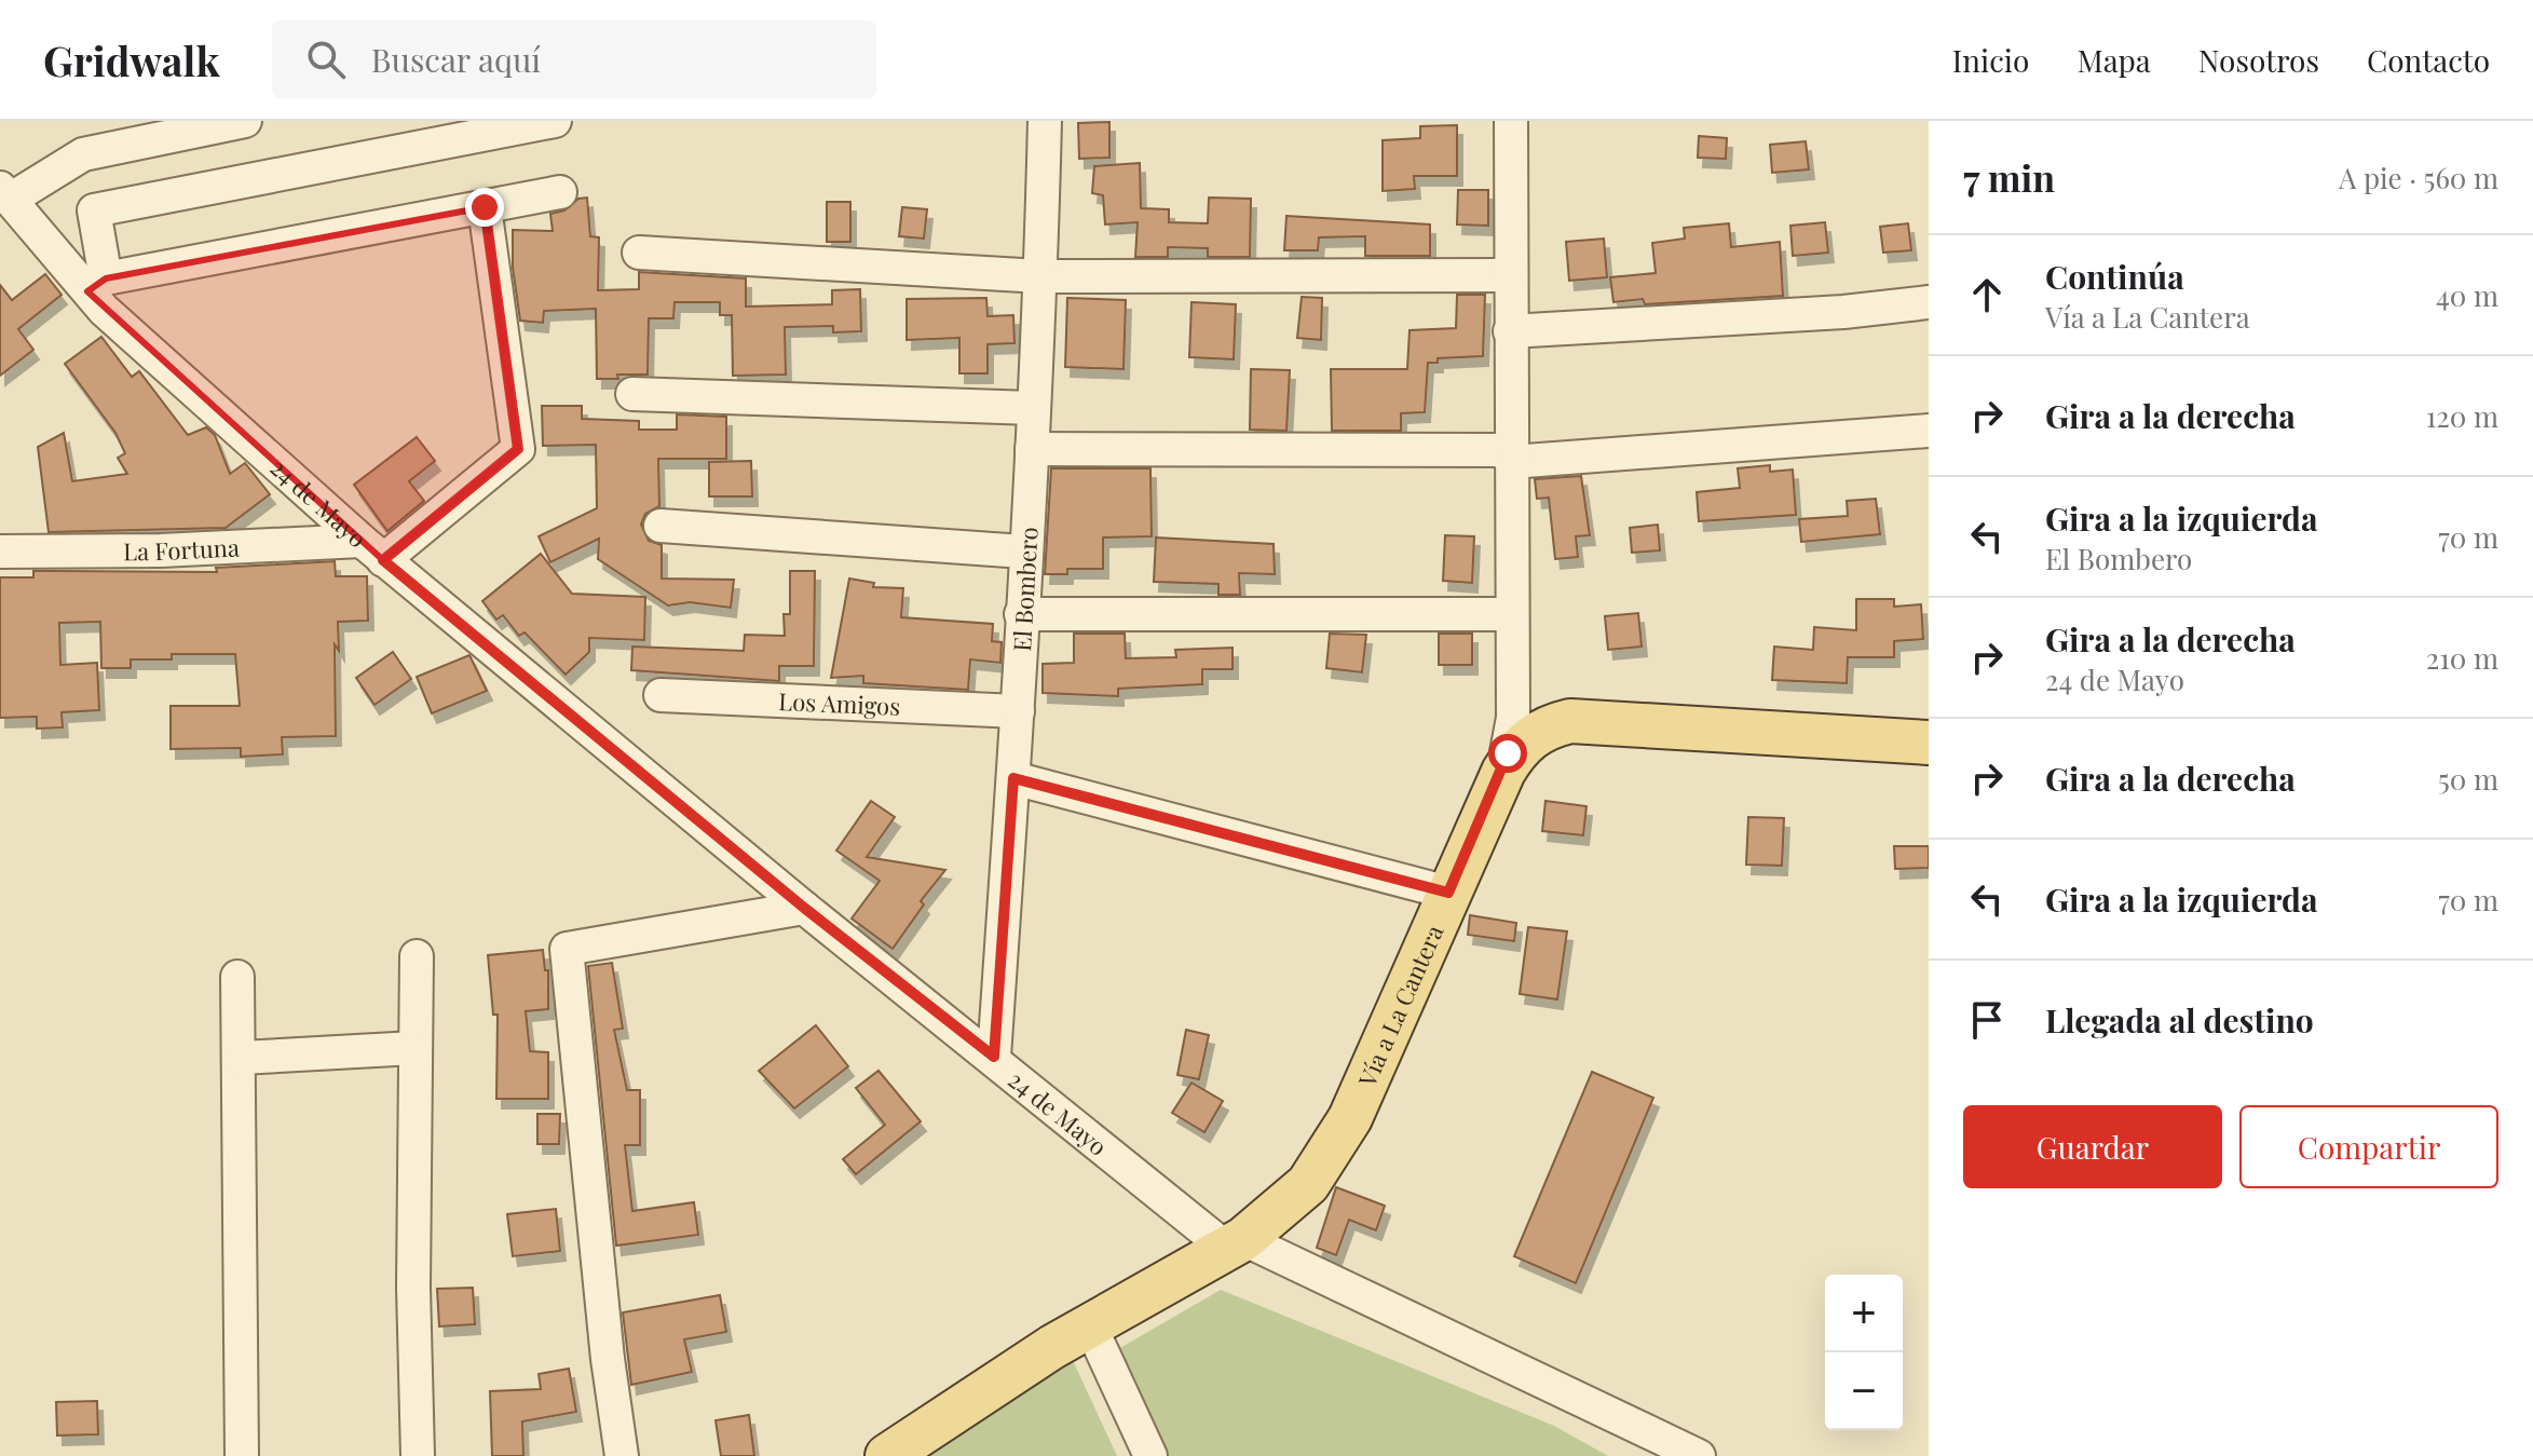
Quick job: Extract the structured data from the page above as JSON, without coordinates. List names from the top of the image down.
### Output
{
  "streets": {
    "main road": ["Vía a La Cantera"],
    "street": [
      "24 de Mayo",
      "La Fortuna",
      "El Bombero",
      "Los Amigos"
    ]
  },
  "crossings": [
    ["24 de Mayo", "La Fortuna"],
    ["24 de Mayo", "El Bombero"],
    ["24 de Mayo", "Vía a La Cantera"],
    ["El Bombero", "Los Amigos"]
  ],
  "page": {
    "header": "Gridwalk",
    "search": "Buscar aquí",
    "nav": [
      "Inicio",
      "Mapa",
      "Nosotros",
      "Contacto"
    ],
    "heading": ["7 min", "A pie · 560 m"],
    "list": [
      ["Continúa", "Vía a La Cantera", "40 m"],
      ["Gira a la derecha", "120 m"],
      ["Gira a la izquierda", "El Bombero", "70 m"],
      ["Gira a la derecha", "24 de Mayo", "210 m"],
      ["Gira a la derecha", "50 m"],
      ["Gira a la izquierda", "70 m"],
      "Llegada al destino"
    ],
    "buttons": ["Guardar", "Compartir"],
    "map_buttons": ["+", "−"]
  }
}
